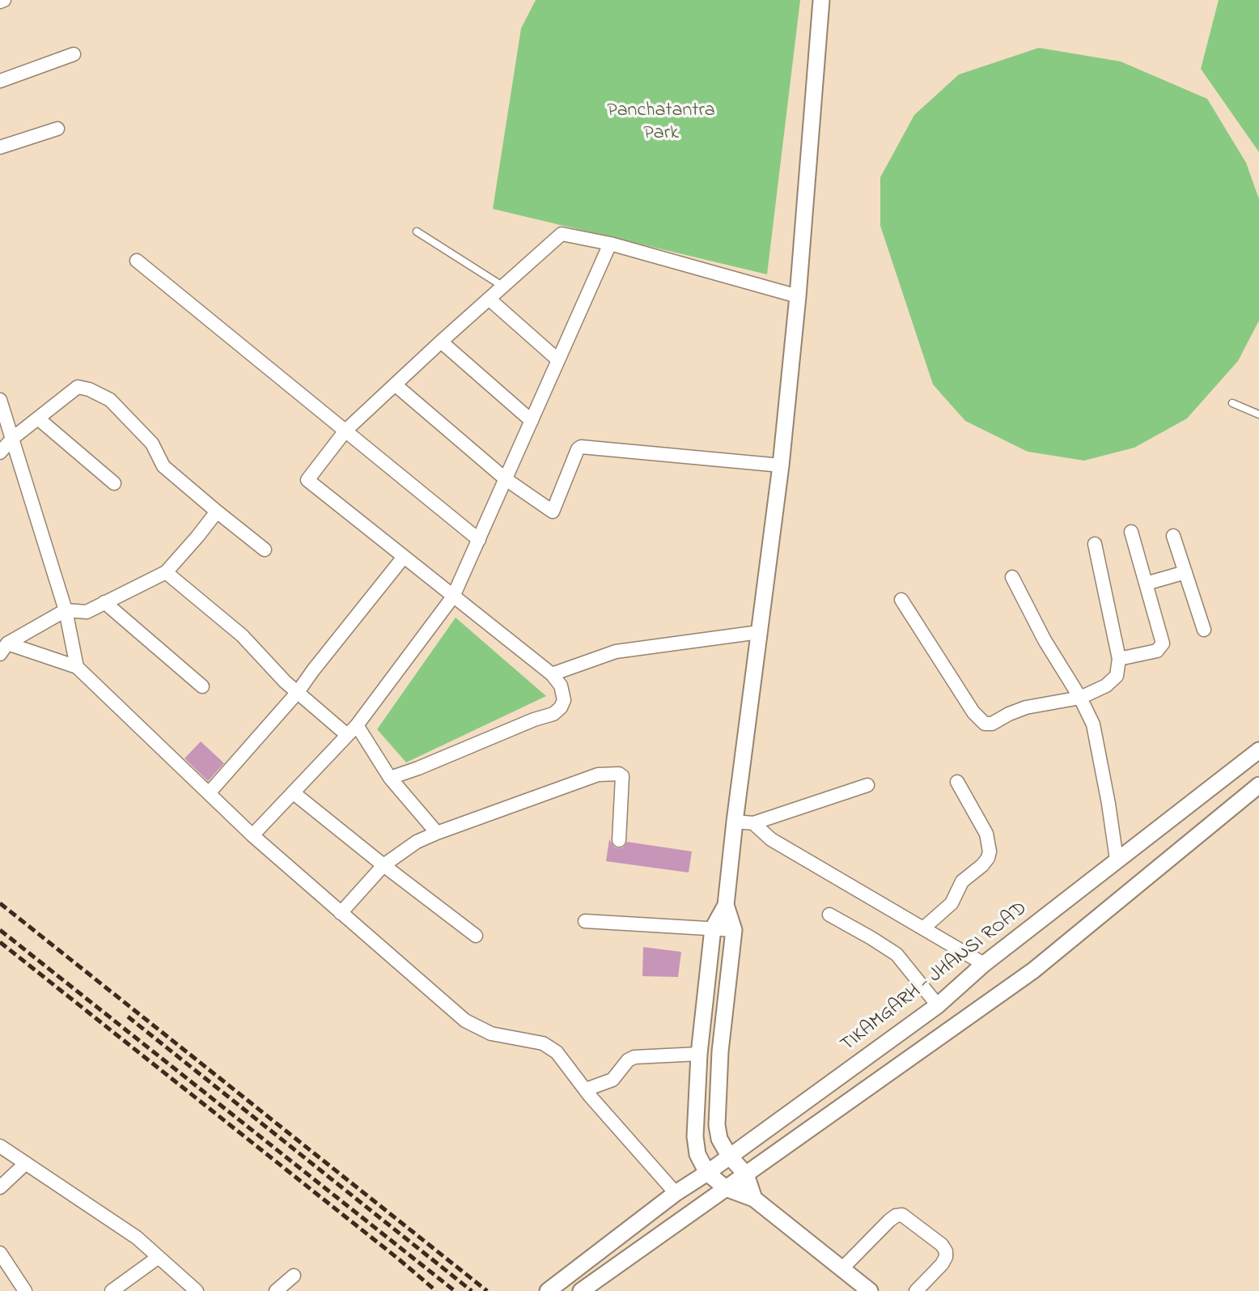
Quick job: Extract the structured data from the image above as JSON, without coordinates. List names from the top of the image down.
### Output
{
  "streets": {
    "street": ["TIKAMGARH - JHANSI ROAD"]
  },
  "parks": ["Panchatantra Park"]
}
